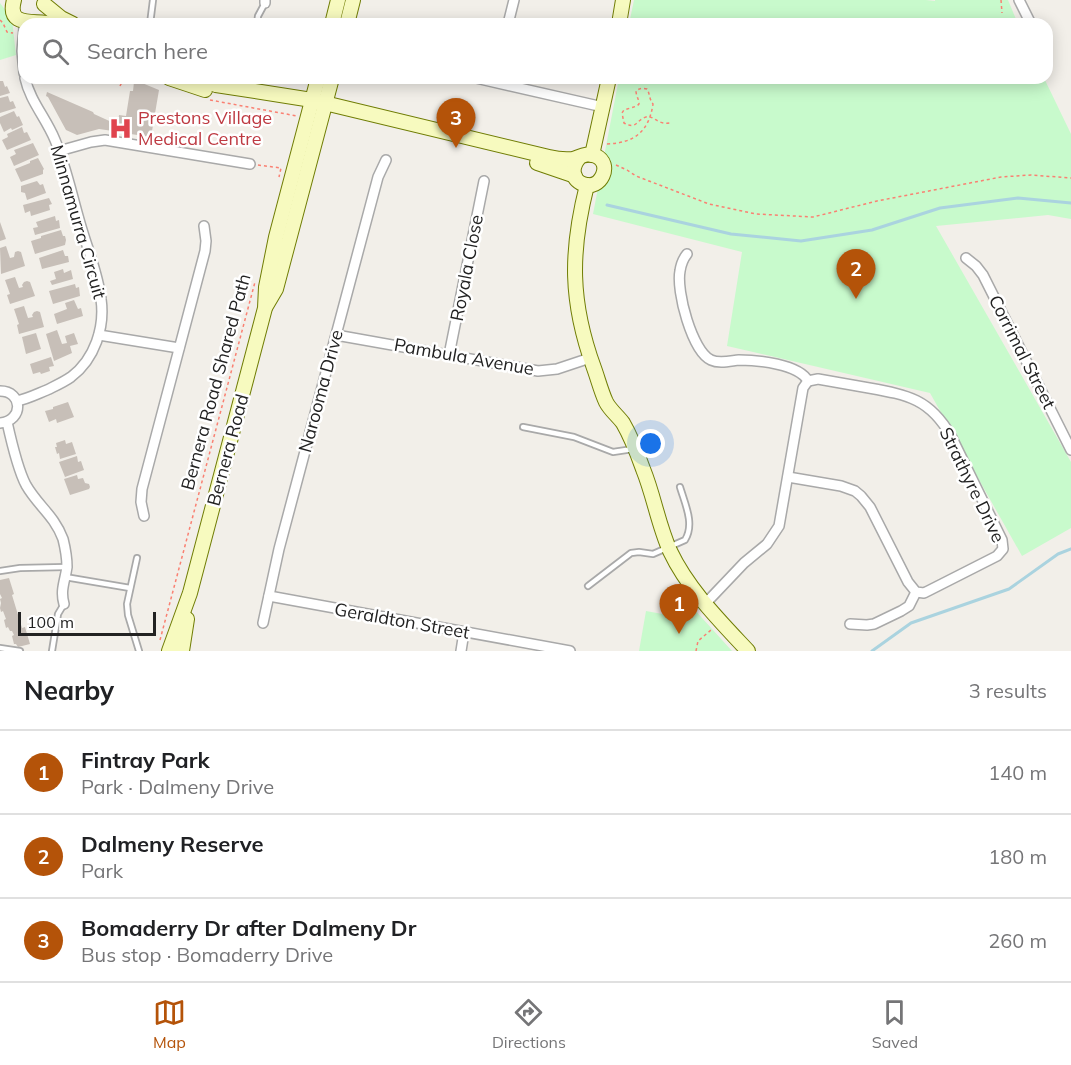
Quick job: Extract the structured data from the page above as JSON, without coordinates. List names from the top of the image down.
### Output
{
  "streets": {
    "street": [
      "Minnamurra Circuit",
      "Royala Close",
      "Corrimal Street",
      "Pambula Avenue",
      "Narooma Drive",
      "Bernera Road",
      "Strathyre Drive",
      "Geraldton Street"
    ],
    "path": ["Bernera Road Shared Path"]
  },
  "crossings": [
    ["Royala Close", "Pambula Avenue"],
    ["Pambula Avenue", "Narooma Drive"],
    ["Narooma Drive", "Geraldton Street"]
  ],
  "places": {
    "hospital": ["Prestons Village Medical Centre"]
  },
  "scale_bar": "100 m",
  "page": {
    "search": "Search here",
    "pins": ["3", "2", "1"],
    "scale": "100 m",
    "heading": ["Nearby", "3 results"],
    "list": [
      {
        "mark": "1",
        "name": "Fintray Park",
        "note": "Park · Dalmeny Drive",
        "value": "140 m"
      },
      {
        "mark": "2",
        "name": "Dalmeny Reserve",
        "note": "Park",
        "value": "180 m"
      },
      {
        "mark": "3",
        "name": "Bomaderry Dr after Dalmeny Dr",
        "note": "Bus stop · Bomaderry Drive",
        "value": "260 m"
      }
    ],
    "nav": ["Map", "Directions", "Saved"]
  }
}
